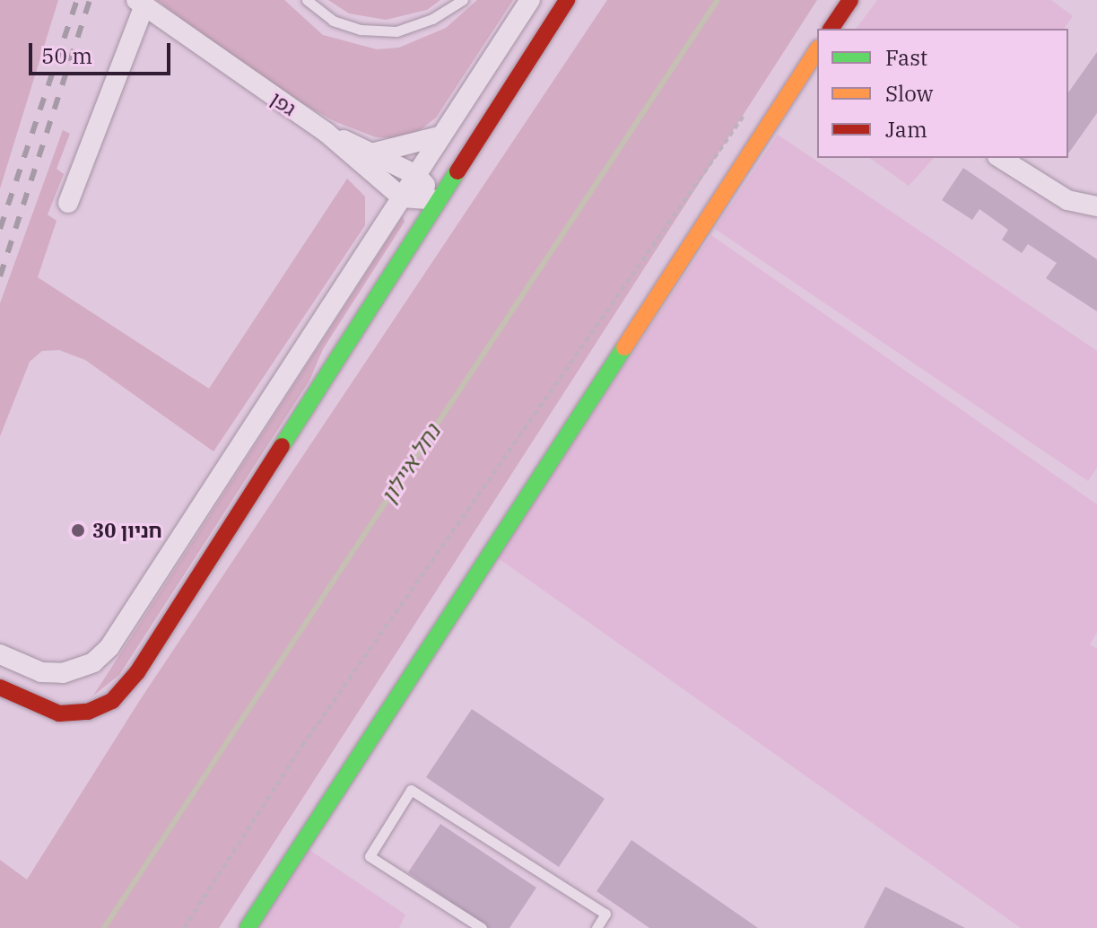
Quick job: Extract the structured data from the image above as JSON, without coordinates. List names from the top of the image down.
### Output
{
  "streets": {
    "street": ["גפן"]
  },
  "water": ["נחל איילון"],
  "places": ["חניון 30"],
  "legend": ["Fast", "Slow", "Jam"],
  "scale_bar": "50 m"
}
